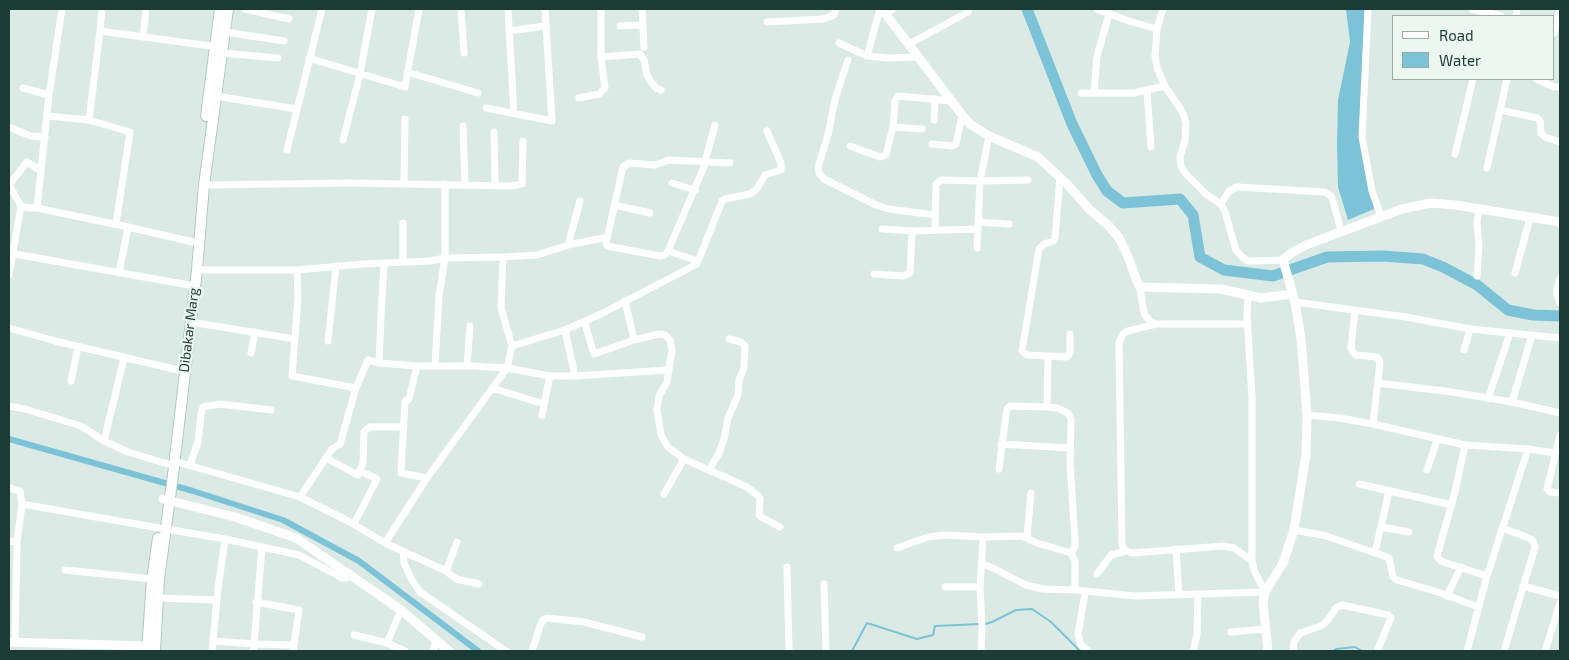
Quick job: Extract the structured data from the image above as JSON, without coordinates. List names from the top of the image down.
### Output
{
  "streets": {
    "main road": ["Dibakar Marg"]
  },
  "legend": ["Road", "Water"]
}
